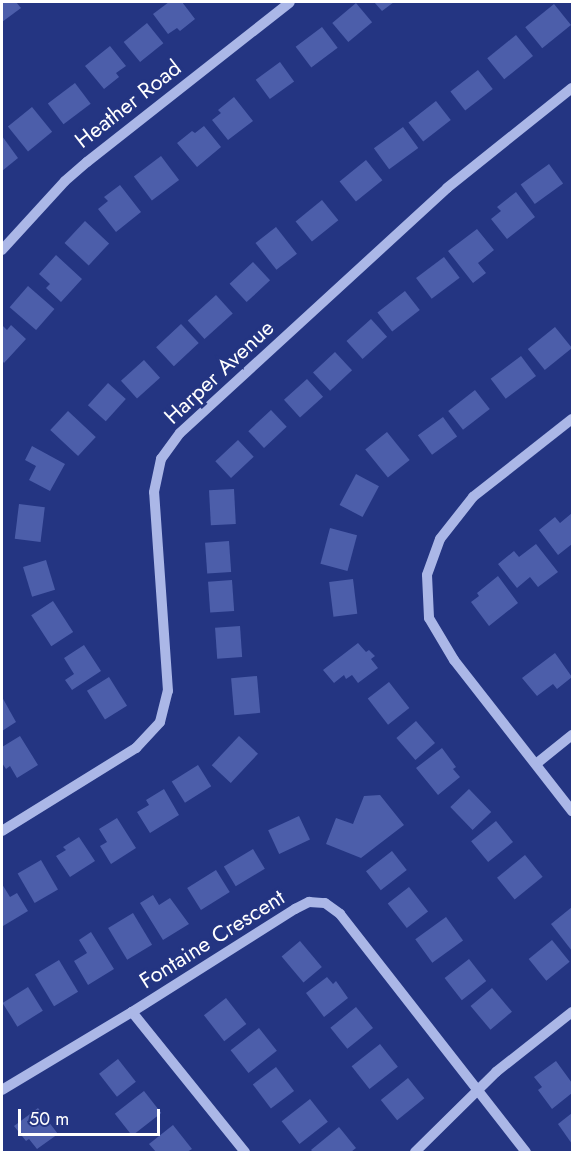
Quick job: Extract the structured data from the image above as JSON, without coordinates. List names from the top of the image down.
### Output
{
  "streets": {
    "street": ["Heather Road", "Harper Avenue", "Fontaine Crescent"]
  },
  "scale_bar": "50 m"
}
